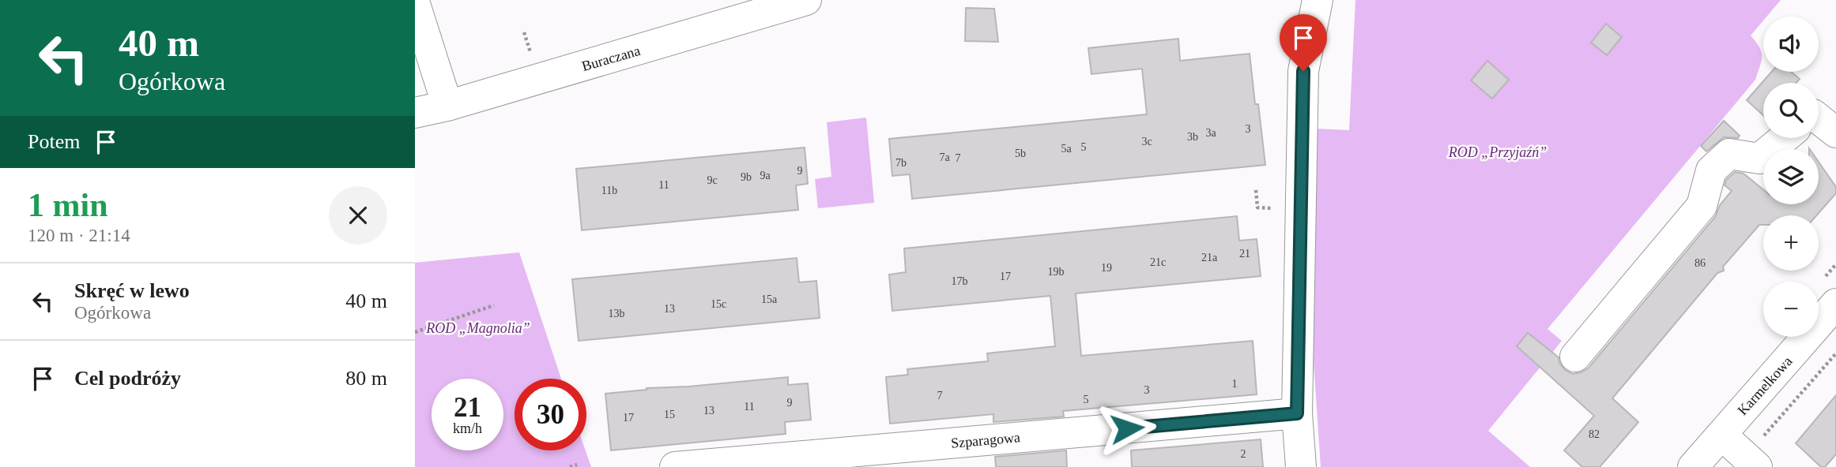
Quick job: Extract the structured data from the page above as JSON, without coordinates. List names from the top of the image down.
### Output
{
  "streets": {
    "street": ["Buraczana", "Karmelkowa", "Szparagowa"]
  },
  "parks": ["ROD „Przyjaźń”", "ROD „Magnolia”"],
  "house_numbers": [
    "3",
    "3a",
    "3b",
    "3c",
    "5",
    "5a",
    "5b",
    "7a",
    "7",
    "7b",
    "9",
    "9a",
    "9b",
    "9c",
    "11",
    "11b",
    "21",
    "21a",
    "21c",
    "86",
    "19",
    "19b",
    "17",
    "17b",
    "15a",
    "15c",
    "13",
    "13b",
    "1",
    "3",
    "7",
    "5",
    "9",
    "11",
    "13",
    "15",
    "17",
    "82",
    "2"
  ],
  "page": {
    "turn": ["40 m", "Ogórkowa"],
    "map_buttons": ["+", "−"],
    "then": "Potem",
    "heading": ["1 min", "120 m · 21:14"],
    "list": [
      {
        "name": "Skręć w lewo",
        "note": "Ogórkowa",
        "value": "40 m"
      },
      {
        "name": "Cel podróży",
        "value": "80 m"
      }
    ],
    "speed": "21 km/h",
    "limit": "30"
  }
}
